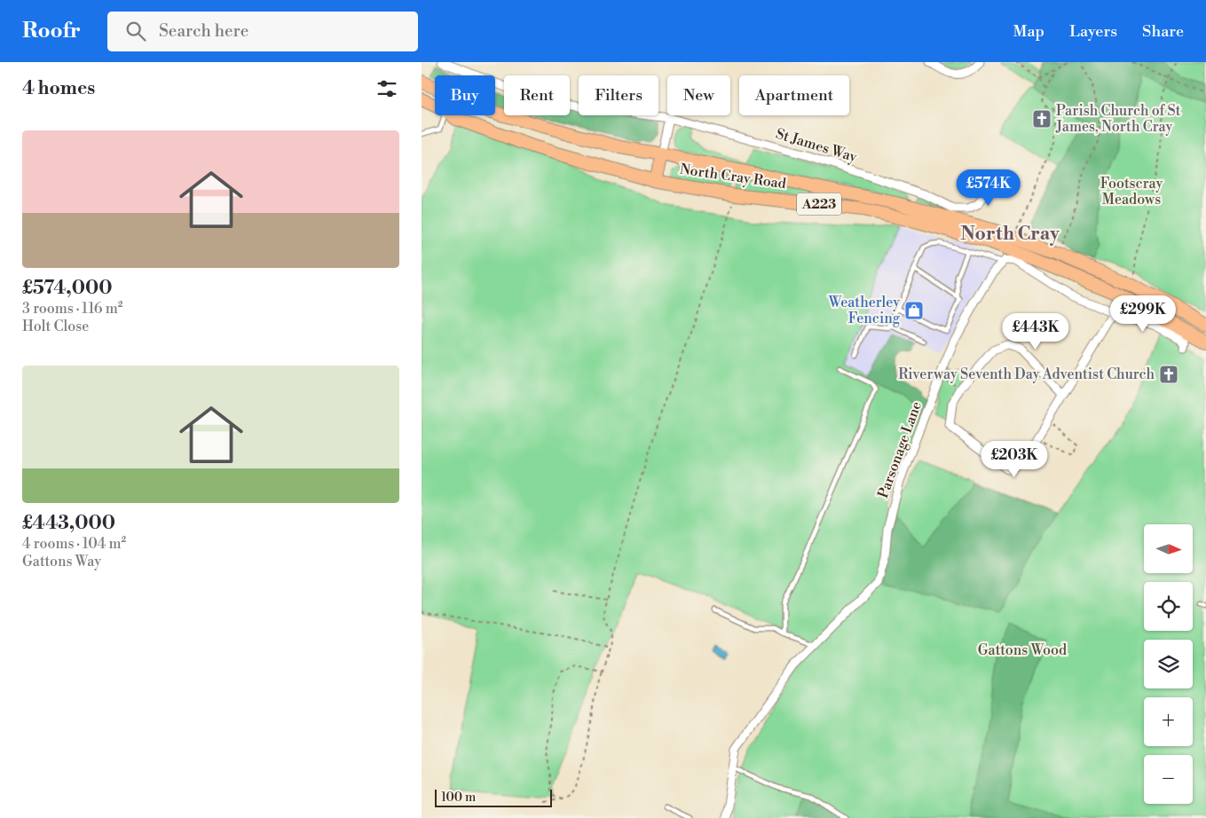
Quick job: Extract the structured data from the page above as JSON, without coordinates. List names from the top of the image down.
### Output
{
  "streets": {
    "main road": ["North Cray Road", "A223"],
    "street": ["St James Way", "Parsonage Lane"]
  },
  "districts": ["North Cray"],
  "parks": ["Footscray Meadows", "Gattons Wood"],
  "places": {
    "church": ["Parish Church of St James, North Cray", "Riverway Seventh Day Adventist Church"],
    "shop": ["Weatherley Fencing"]
  },
  "scale_bar": "100 m",
  "north": "right",
  "page": {
    "header": "Roofr",
    "search": "Search here",
    "nav": ["Map", "Layers", "Share"],
    "heading": "4 homes",
    "chip": [
      "Buy",
      "Rent",
      "Filters",
      "New",
      "Apartment"
    ],
    "list": [
      {
        "name": "£574,000",
        "note": "3 rooms · 116 m² · Holt Close"
      },
      {
        "name": "£443,000",
        "note": "4 rooms · 104 m² · Gattons Way"
      }
    ],
    "price": [
      "£574K",
      "£299K",
      "£443K",
      "£203K"
    ],
    "map_buttons": ["+", "−"],
    "scale": "100 m"
  }
}
